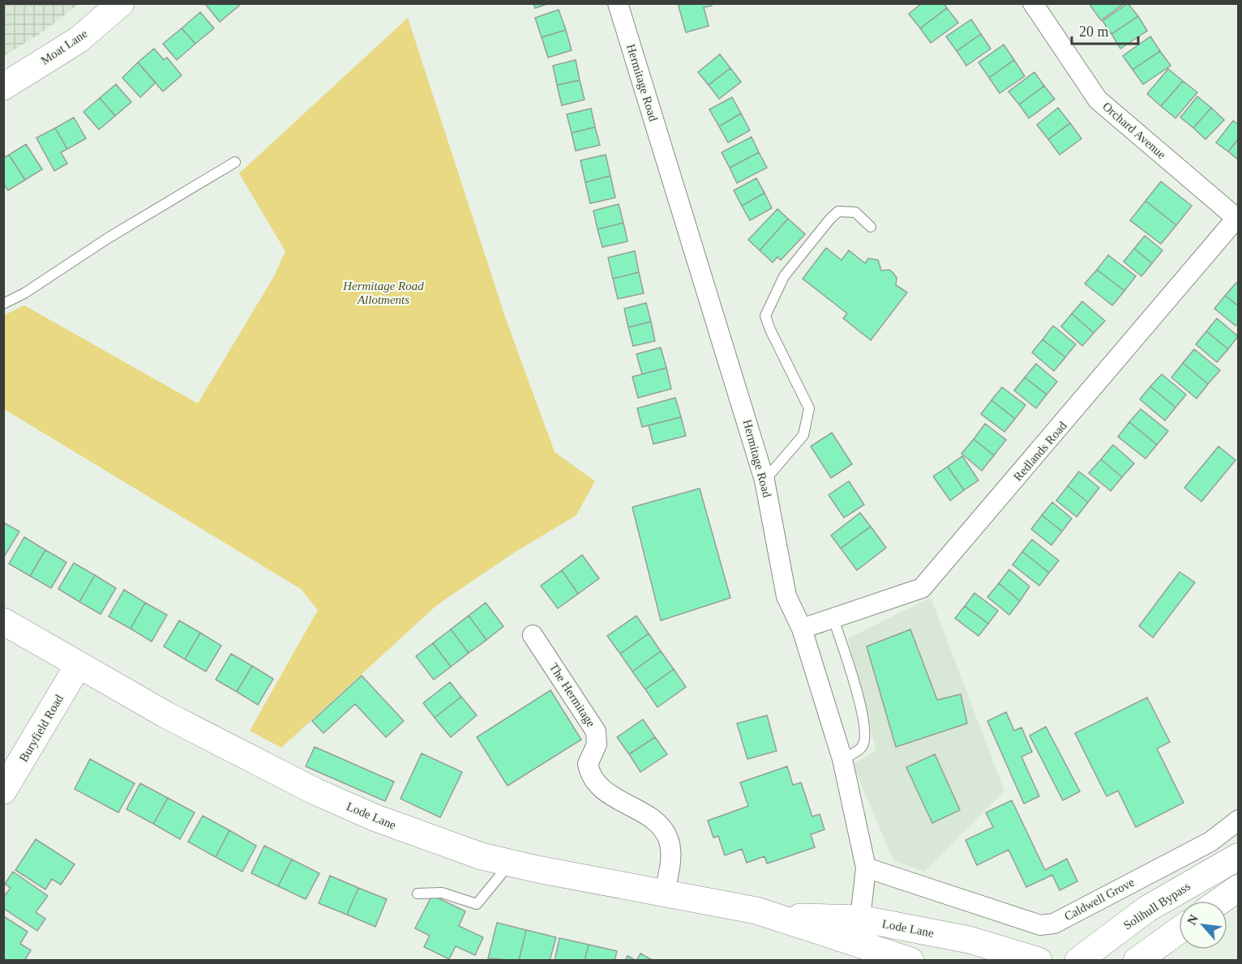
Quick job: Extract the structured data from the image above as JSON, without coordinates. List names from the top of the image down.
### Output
{
  "streets": {
    "main road": [
      "Moat Lane",
      "Buryfield Road",
      "Lode Lane",
      "Solihull Bypass"
    ],
    "street": [
      "Hermitage Road",
      "Orchard Avenue",
      "Redlands Road",
      "The Hermitage",
      "Caldwell Grove"
    ]
  },
  "crossings": [
    ["Hermitage Road", "Redlands Road"],
    ["Hermitage Road", "Lode Lane"],
    ["Hermitage Road", "Caldwell Grove"],
    ["Orchard Avenue", "Redlands Road"],
    ["The Hermitage", "Lode Lane"],
    ["Buryfield Road", "Lode Lane"]
  ],
  "parks": ["Hermitage Road Allotments"],
  "scale_bar": "20 m",
  "north": "top left"
}
